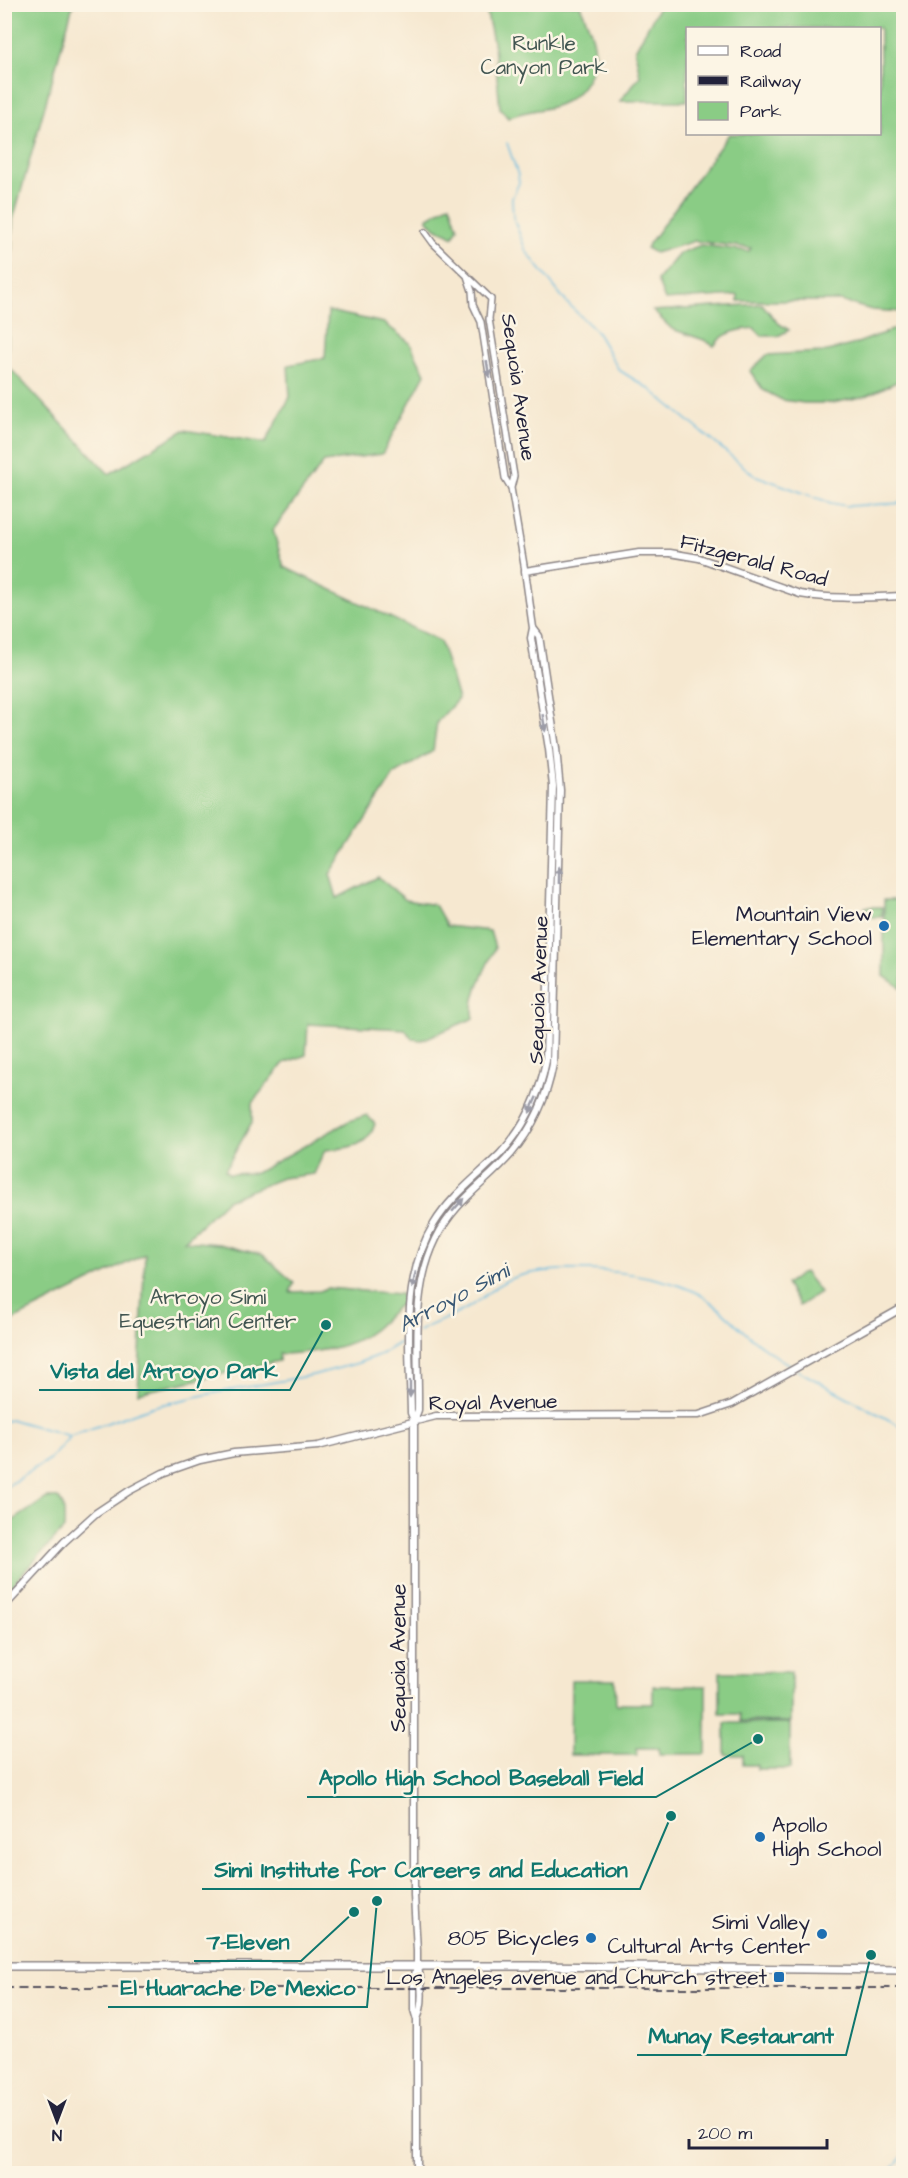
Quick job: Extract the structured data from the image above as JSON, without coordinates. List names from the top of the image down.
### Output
{
  "streets": {
    "main road": ["Sequoia Avenue", "Fitzgerald Road", "Royal Avenue"]
  },
  "crossings": [
    ["Sequoia Avenue", "Fitzgerald Road"],
    ["Sequoia Avenue", "Royal Avenue"]
  ],
  "water": ["Arroyo Simi"],
  "parks": ["Runkle Canyon Park", "Arroyo Simi Equestrian Center"],
  "places": {
    "other": [
      "Mountain View Elementary School",
      "Vista del Arroyo Park",
      "Apollo High School Baseball Field",
      "Simi Institute for Careers and Education",
      "Apollo High School",
      "El Huarache De Mexico",
      "7-Eleven",
      "Simi Valley Cultural Arts Center",
      "805 Bicycles",
      "Munay Restaurant"
    ],
    "transit": ["Los Angeles avenue and Church street"]
  },
  "legend": ["Road", "Railway", "Park"],
  "scale_bar": "200 m",
  "north": "bottom"
}
